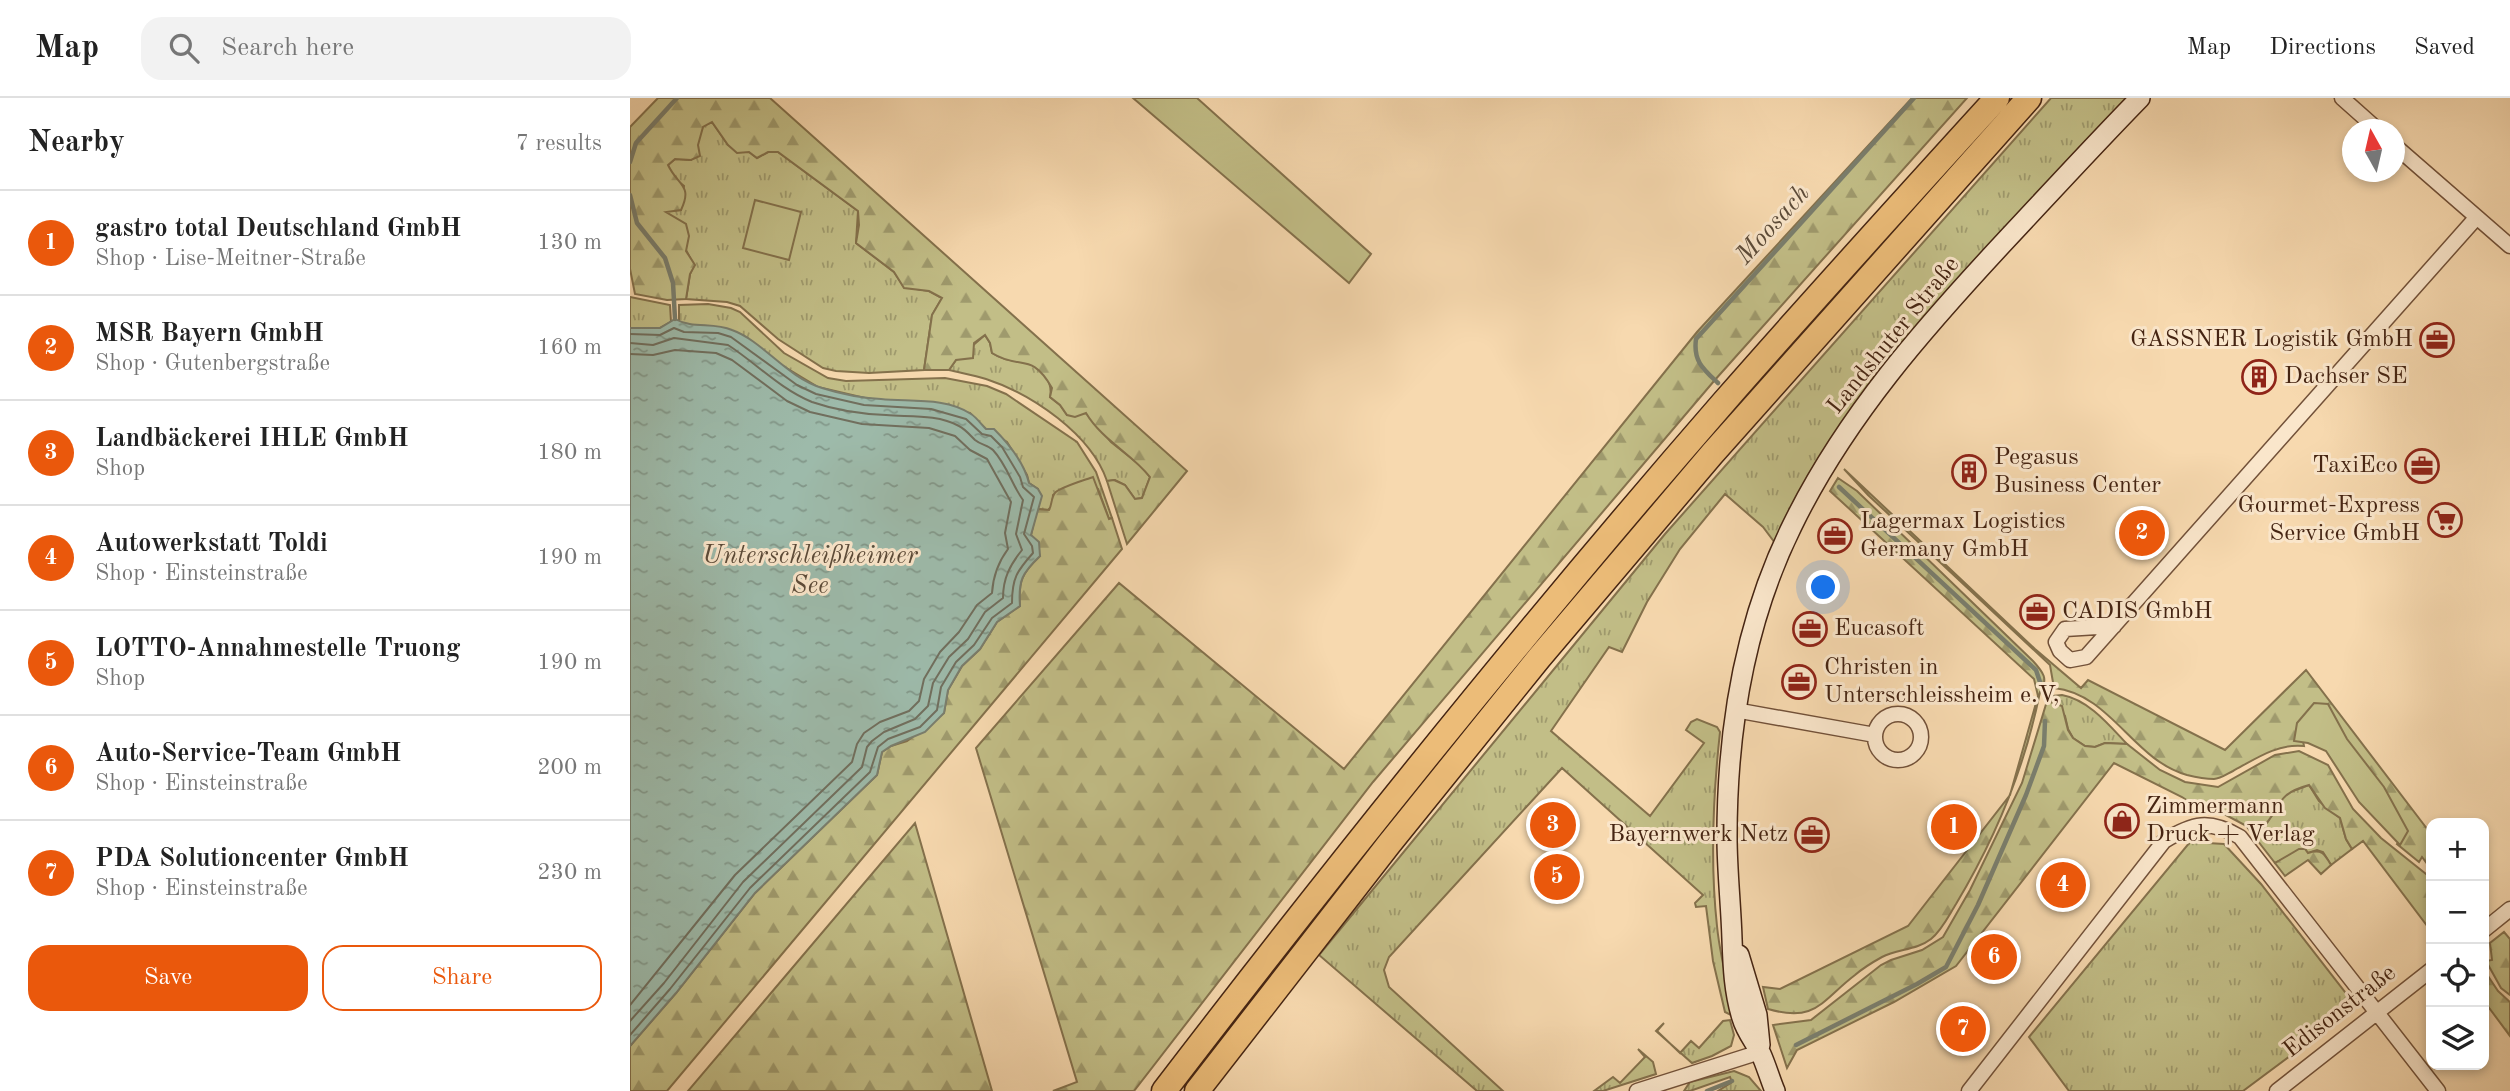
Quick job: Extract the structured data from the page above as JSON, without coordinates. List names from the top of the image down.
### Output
{
  "streets": {
    "main road": ["Landshuter Straße"],
    "street": ["Edisonstraße"]
  },
  "water": ["Moosach", "Unterschleißheimer See"],
  "places": {
    "office": [
      "GASSNER Logistik GmbH",
      "TaxiEco",
      "Lagermax Logistics Germany GmbH",
      "CADIS GmbH",
      "Eucasoft",
      "Christen in Unterschleissheim e.V,",
      "Bayernwerk Netz"
    ],
    "building": ["Dachser SE", "Pegasus Business Center"],
    "supermarket": ["Gourmet-Express Service GmbH"],
    "shop": ["Zimmermann Druck + Verlag"]
  },
  "north": "top",
  "page": {
    "header": "Map",
    "search": "Search here",
    "nav": ["Map", "Directions", "Saved"],
    "heading": ["Nearby", "7 results"],
    "list": [
      {
        "mark": "1",
        "name": "gastro total Deutschland GmbH",
        "note": "Shop · Lise-Meitner-Straße",
        "value": "130 m"
      },
      {
        "mark": "2",
        "name": "MSR Bayern GmbH",
        "note": "Shop · Gutenbergstraße",
        "value": "160 m"
      },
      {
        "mark": "3",
        "name": "Landbäckerei IHLE GmbH",
        "note": "Shop",
        "value": "180 m"
      },
      {
        "mark": "4",
        "name": "Autowerkstatt Toldi",
        "note": "Shop · Einsteinstraße",
        "value": "190 m"
      },
      {
        "mark": "5",
        "name": "LOTTO-Annahmestelle Truong",
        "note": "Shop",
        "value": "190 m"
      },
      {
        "mark": "6",
        "name": "Auto-Service-Team GmbH",
        "note": "Shop · Einsteinstraße",
        "value": "200 m"
      },
      {
        "mark": "7",
        "name": "PDA Solutioncenter GmbH",
        "note": "Shop · Einsteinstraße",
        "value": "230 m"
      }
    ],
    "pins": [
      "2",
      "3",
      "1",
      "5",
      "4",
      "6",
      "7"
    ],
    "map_buttons": ["+", "−"],
    "buttons": ["Save", "Share"]
  }
}
